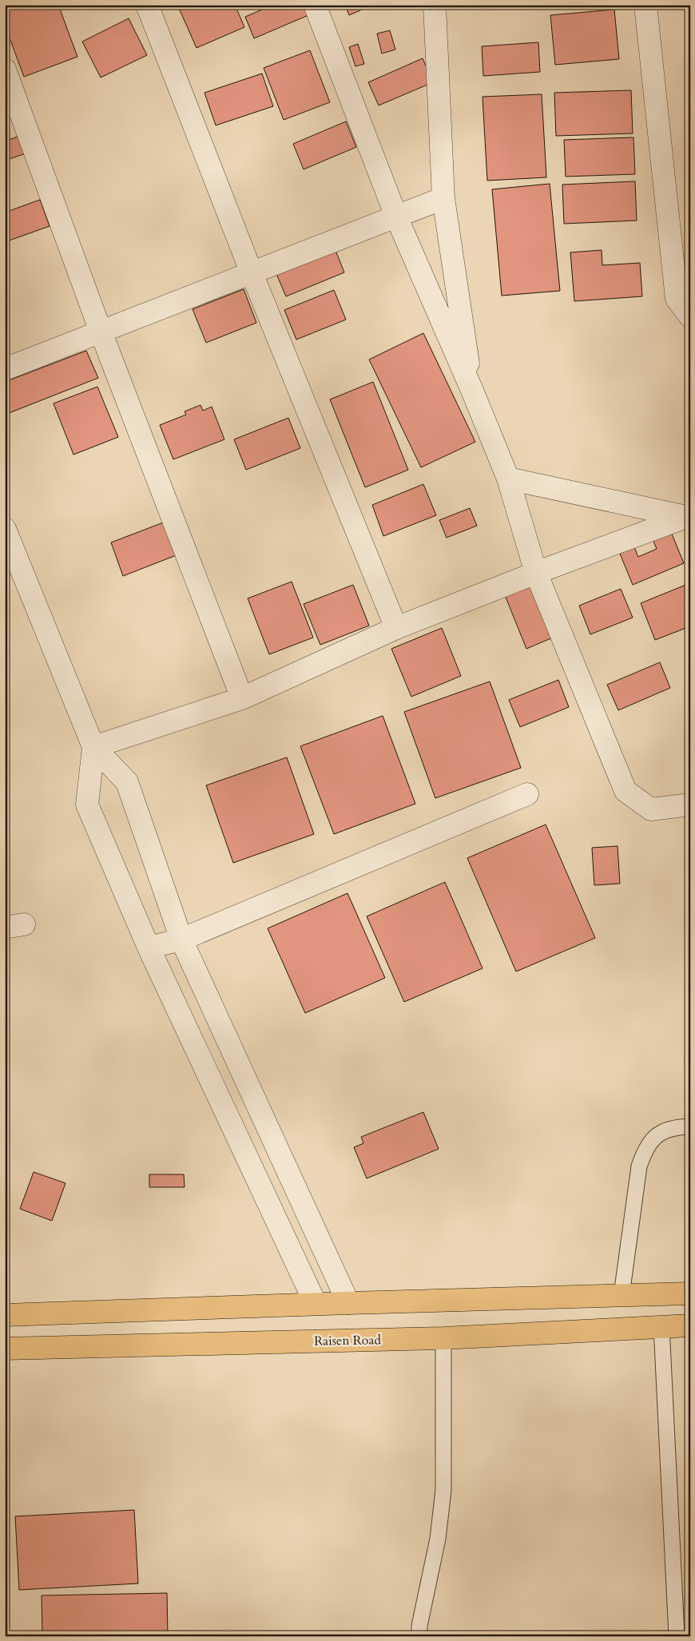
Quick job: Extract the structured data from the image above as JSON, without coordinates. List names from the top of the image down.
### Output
{
  "streets": {
    "main road": ["Raisen Road"]
  }
}
